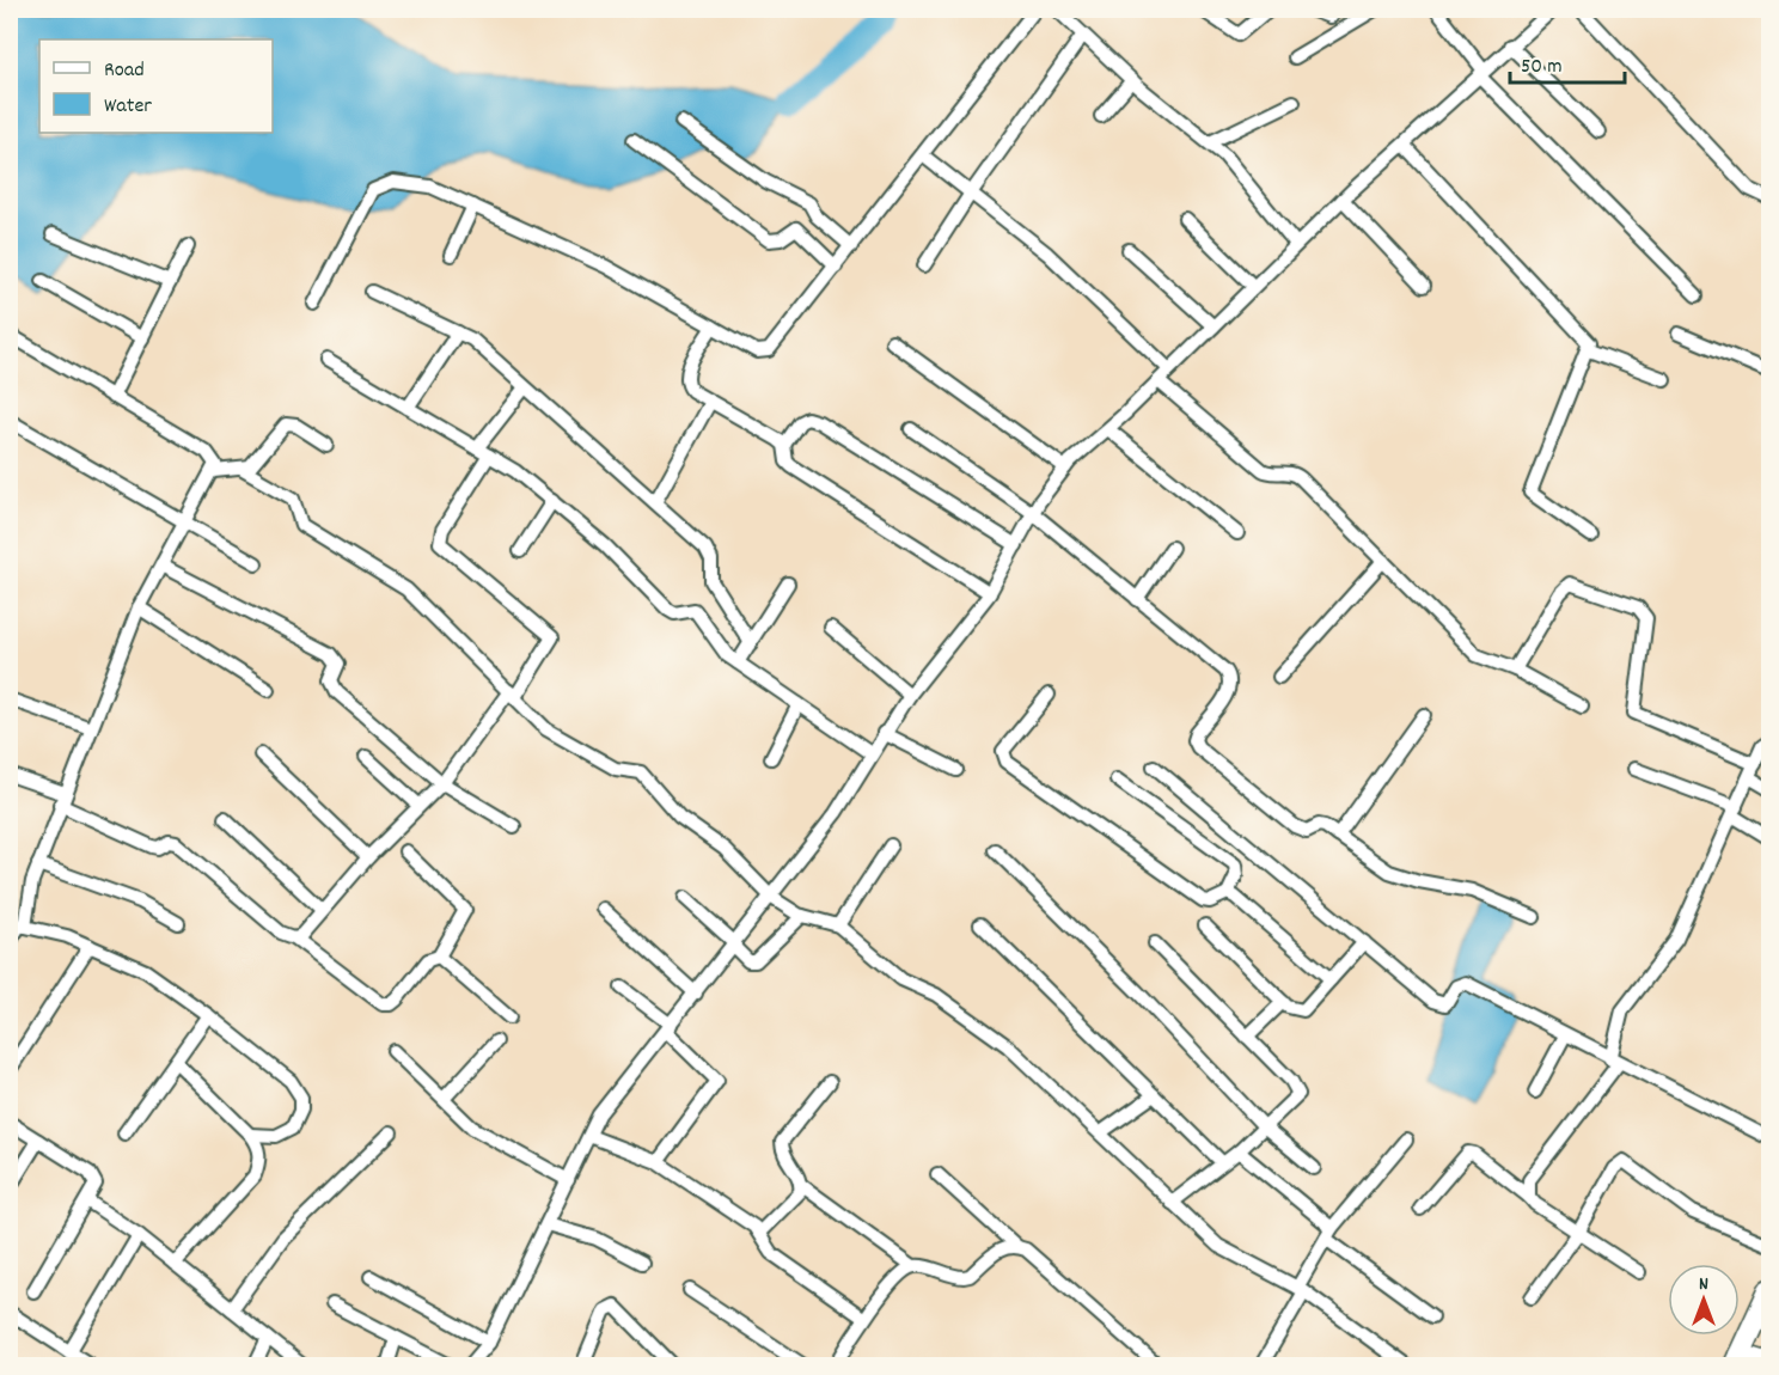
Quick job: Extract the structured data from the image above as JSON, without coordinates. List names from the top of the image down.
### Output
{
  "legend": ["Road", "Water"],
  "scale_bar": "50 m",
  "north": "top"
}
